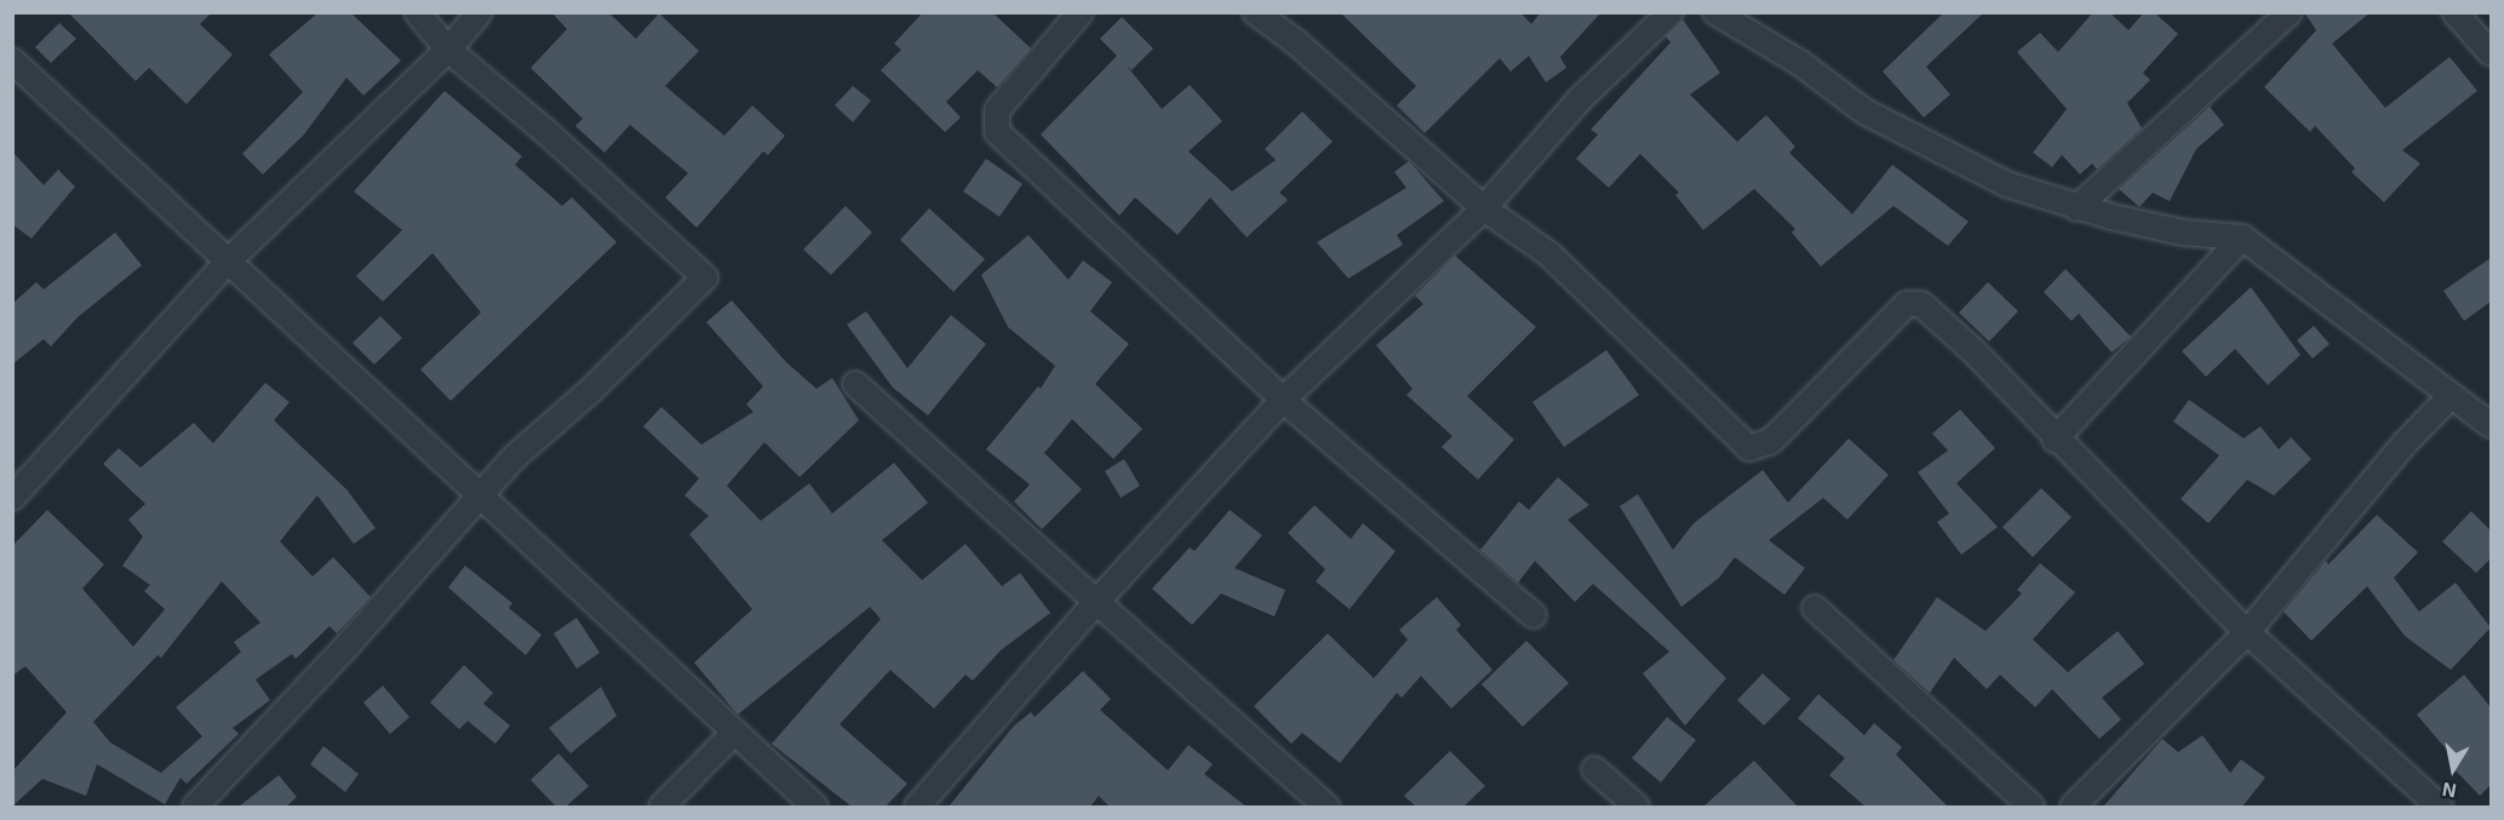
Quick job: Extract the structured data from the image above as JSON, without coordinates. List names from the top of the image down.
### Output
{
  "north": "bottom"
}
